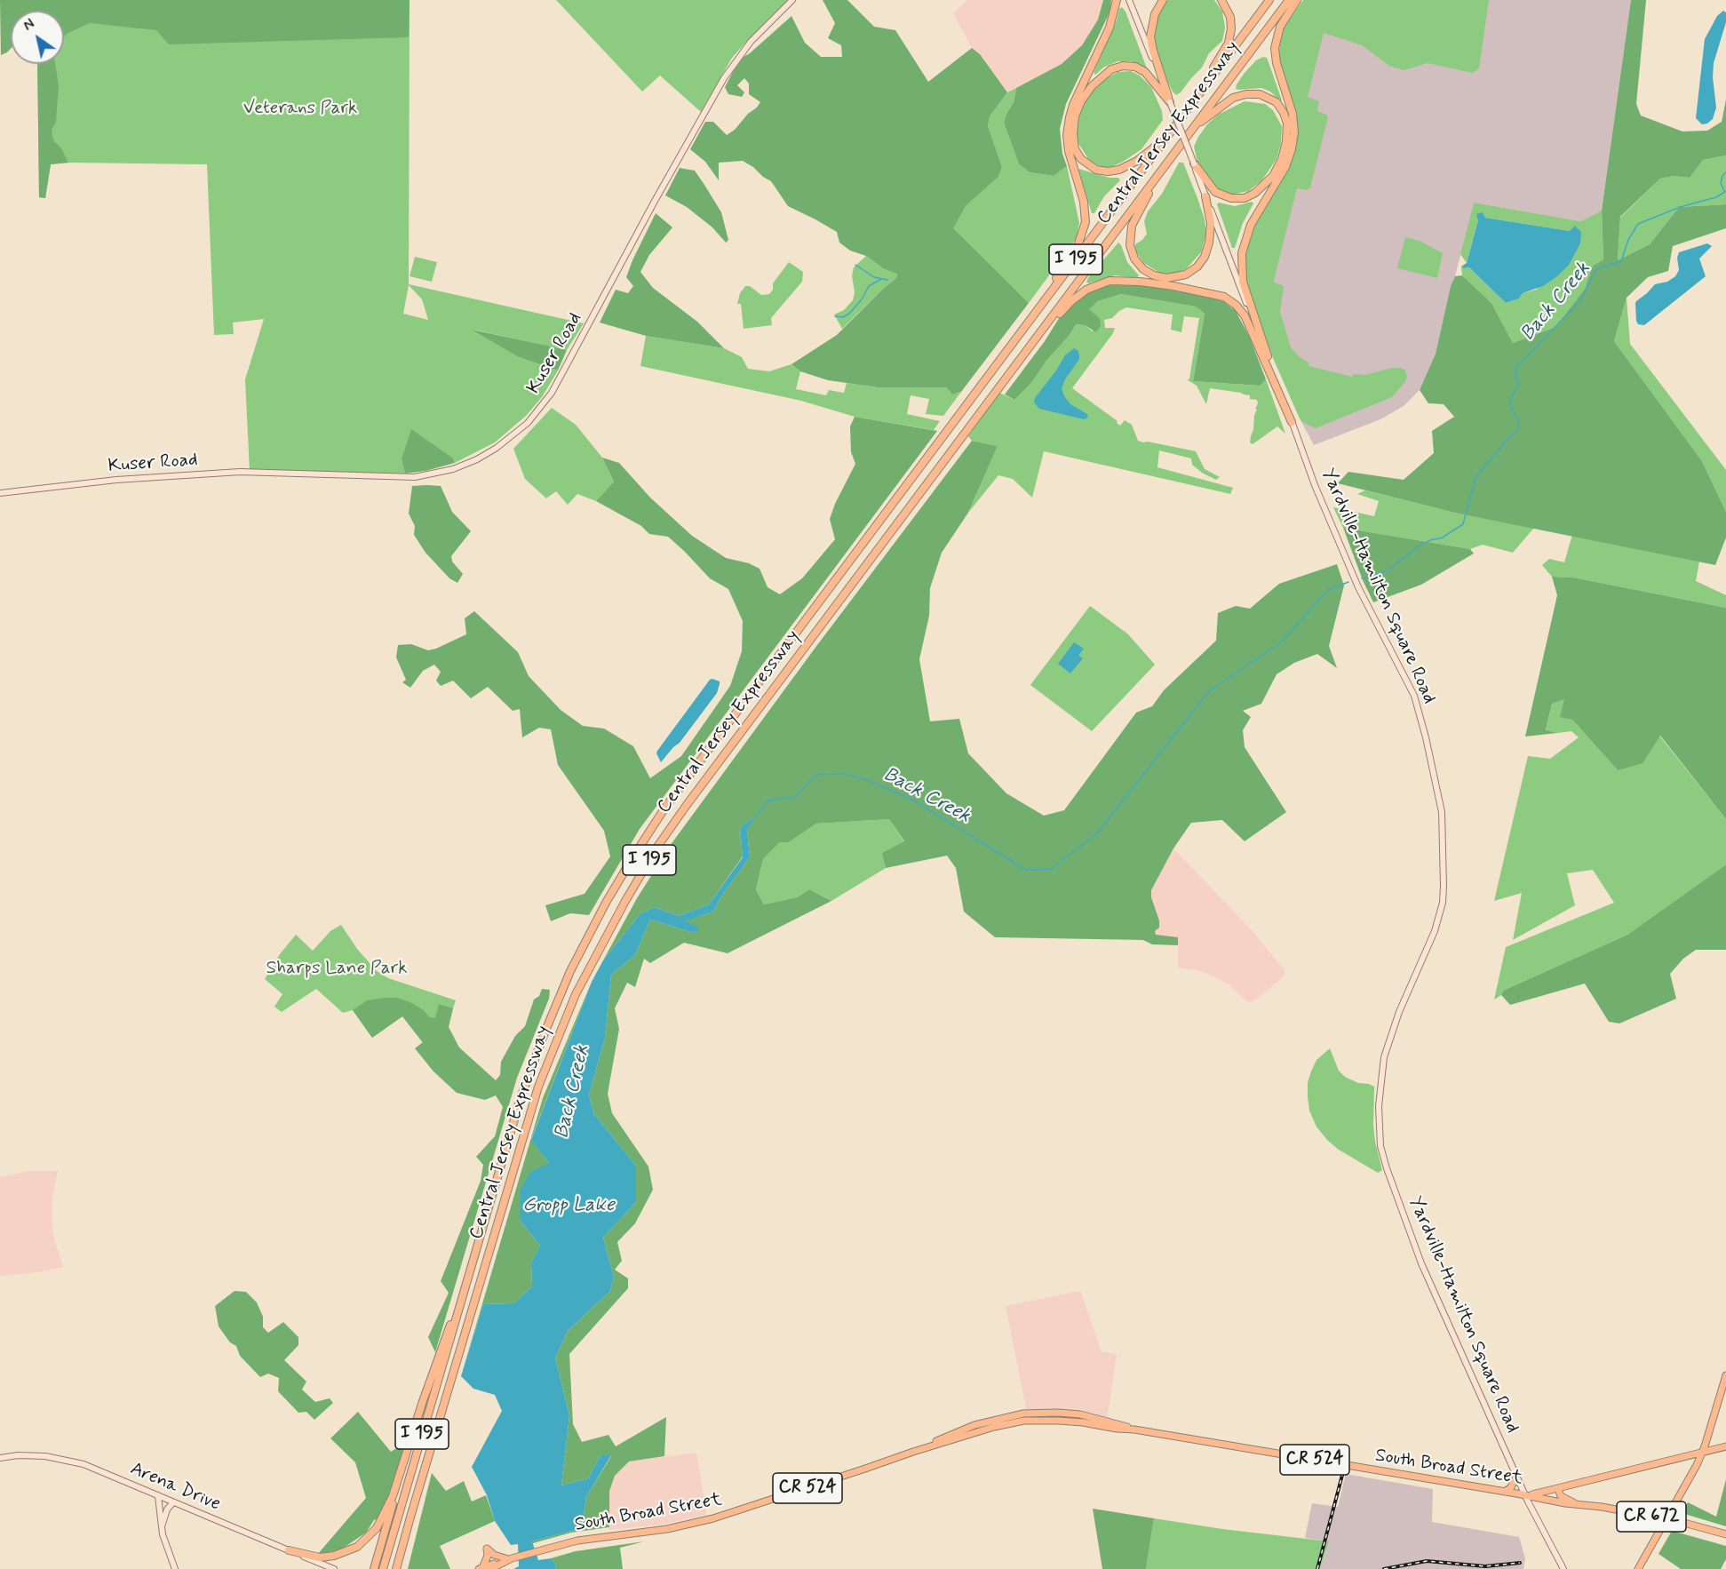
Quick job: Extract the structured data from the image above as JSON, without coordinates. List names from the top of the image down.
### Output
{
  "streets": {
    "highway": ["Central Jersey Expressway", "I 195"],
    "main road": ["CR 524", "South Broad Street", "CR 672"],
    "street": ["Kuser Road", "Yardville-Hamilton Square Road", "Arena Drive"]
  },
  "crossings": [
    ["Yardville-Hamilton Square Road", "CR 524"],
    ["Yardville-Hamilton Square Road", "South Broad Street"],
    ["CR 524", "South Broad Street"]
  ],
  "water": ["Back Creek", "Gropp Lake"],
  "parks": ["Veterans Park", "Sharps Lane Park"],
  "north": "top left"
}
